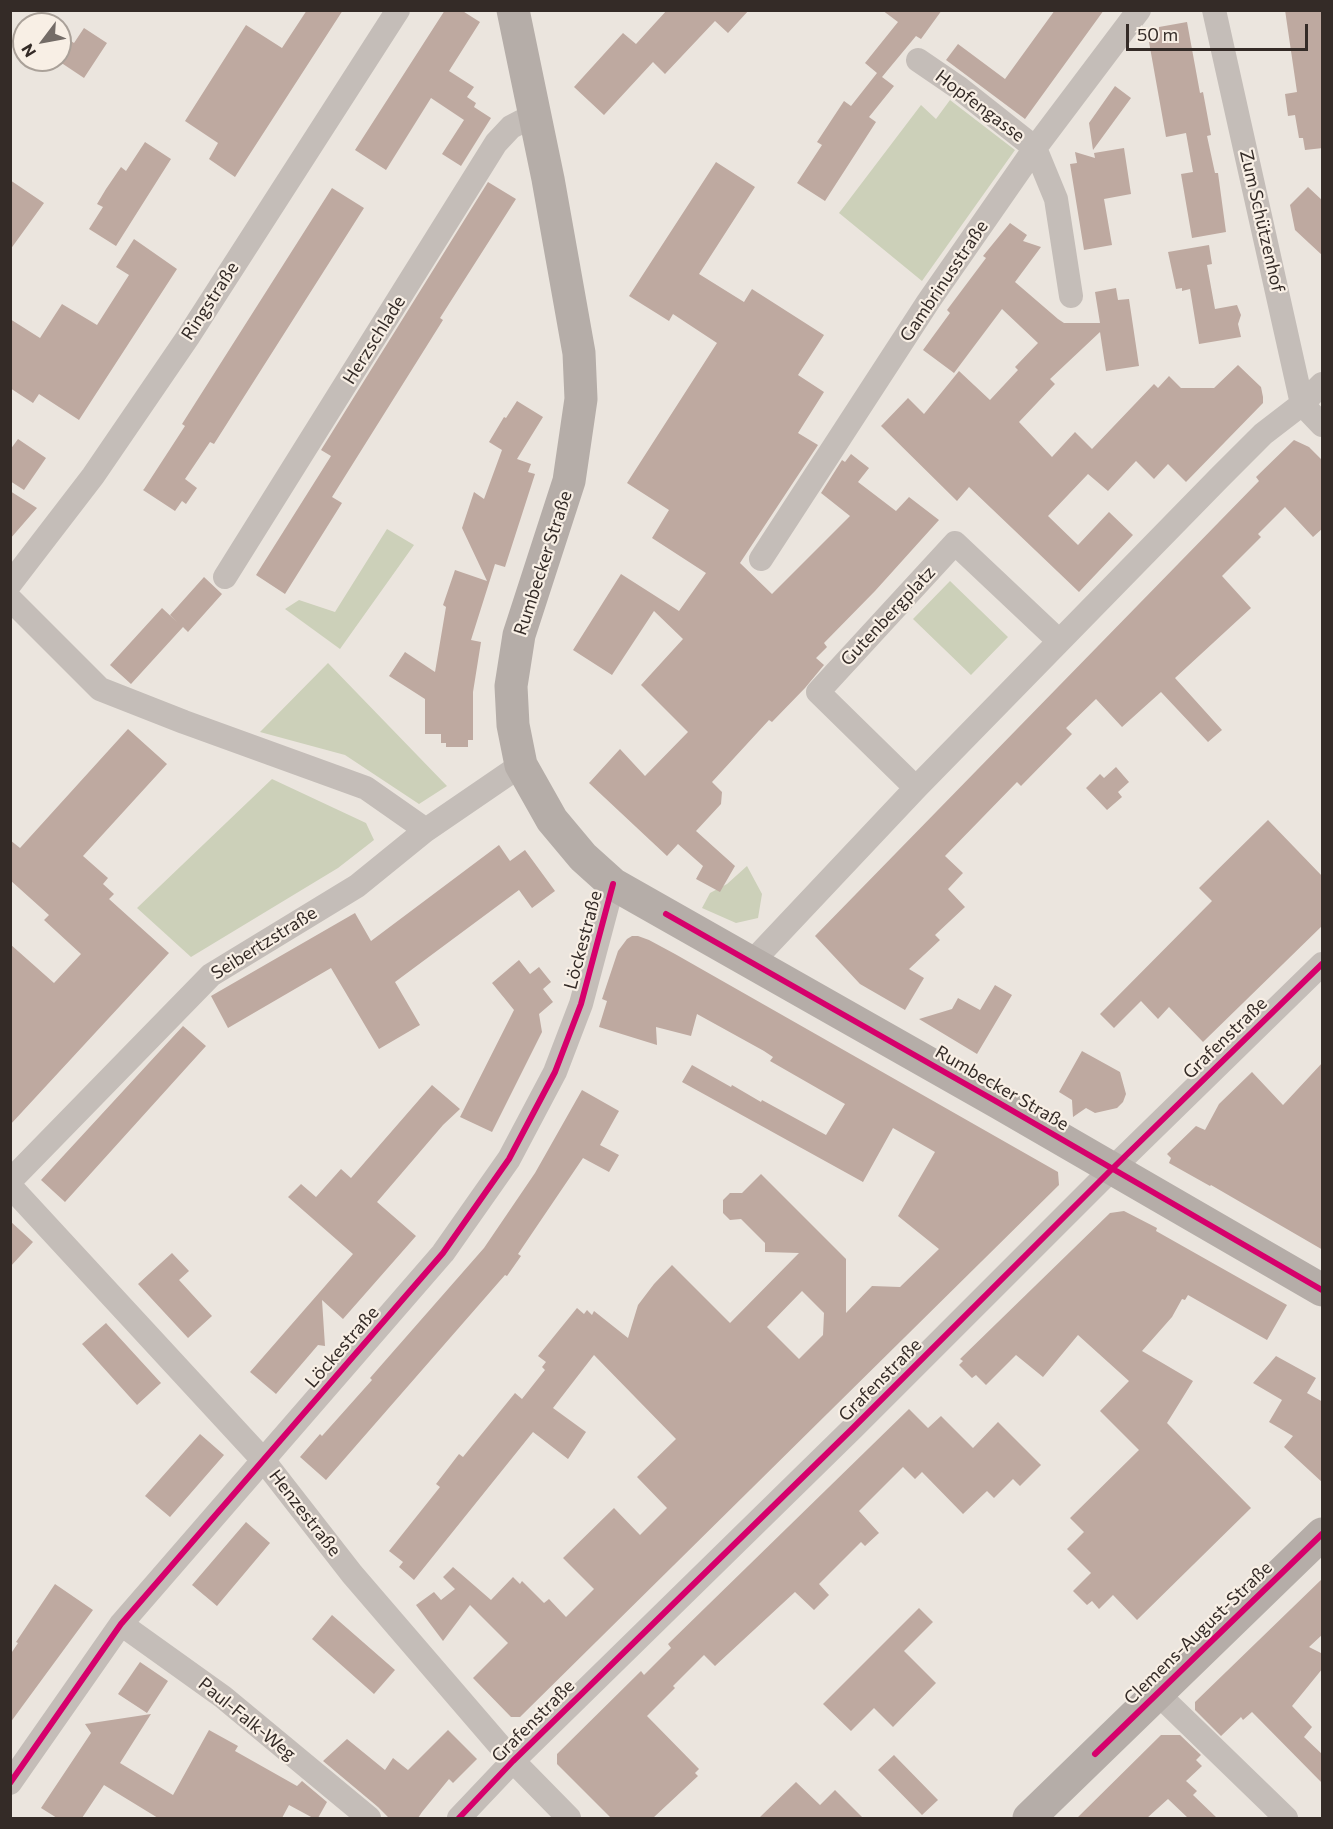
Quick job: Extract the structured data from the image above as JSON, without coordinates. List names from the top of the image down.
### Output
{
  "streets": {
    "street": [
      "Hopfengasse",
      "Zum Schützenhof",
      "Gambrinusstraße",
      "Ringstraße",
      "Herzschlade",
      "Rumbecker Straße",
      "Gutenbergplatz",
      "Löckestraße",
      "Seibertzstraße",
      "Grafenstraße",
      "Henzestraße",
      "Clemens-August-Straße",
      "Paul-Falk-Weg"
    ]
  },
  "crossings": [
    ["Hopfengasse", "Gambrinusstraße"],
    ["Herzschlade", "Rumbecker Straße"],
    ["Rumbecker Straße", "Löckestraße"],
    ["Rumbecker Straße", "Seibertzstraße"],
    ["Rumbecker Straße", "Grafenstraße"],
    ["Löckestraße", "Henzestraße"],
    ["Löckestraße", "Paul-Falk-Weg"],
    ["Grafenstraße", "Henzestraße"]
  ],
  "scale_bar": "50 m",
  "north": "bottom left"
}
